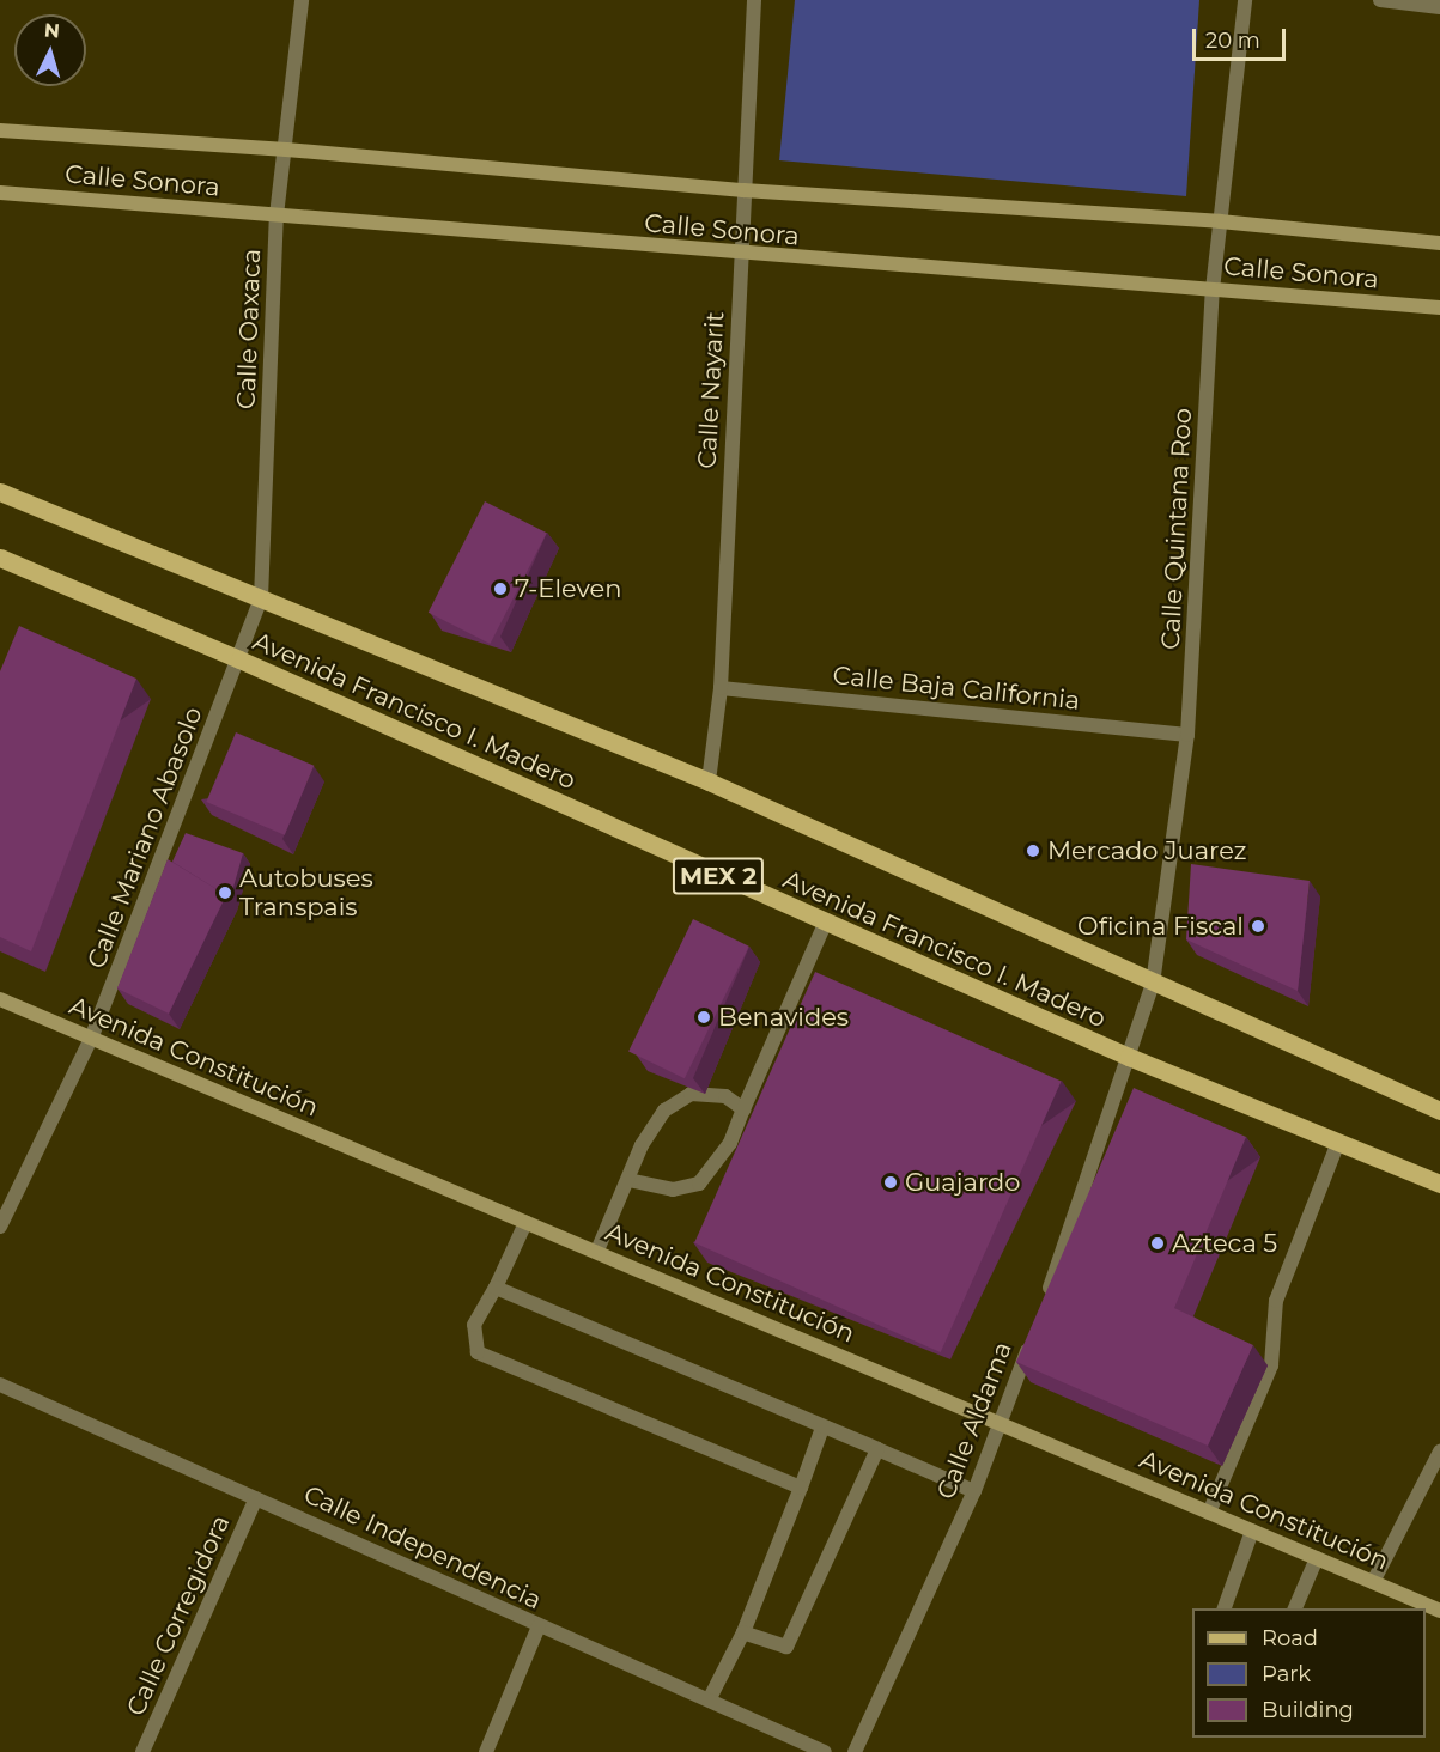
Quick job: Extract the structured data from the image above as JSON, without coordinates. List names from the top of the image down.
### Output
{
  "streets": {
    "main road": ["Avenida Francisco I. Madero", "MEX 2"],
    "street": [
      "Calle Sonora",
      "Calle Oaxaca",
      "Calle Nayarit",
      "Calle Quintana Roo",
      "Calle Baja California",
      "Calle Mariano Abasolo",
      "Avenida Constitución",
      "Calle Aldama",
      "Calle Independencia",
      "Calle Corregidora"
    ]
  },
  "crossings": [
    ["Calle Sonora", "Calle Oaxaca"],
    ["Calle Sonora", "Calle Nayarit"],
    ["Calle Sonora", "Calle Quintana Roo"],
    ["Calle Oaxaca", "Avenida Francisco I. Madero"],
    ["Calle Oaxaca", "Calle Mariano Abasolo"],
    ["Calle Nayarit", "Calle Baja California"],
    ["Calle Nayarit", "Avenida Francisco I. Madero"],
    ["Calle Quintana Roo", "Calle Baja California"],
    ["Calle Quintana Roo", "Avenida Francisco I. Madero"],
    ["Avenida Francisco I. Madero", "Calle Mariano Abasolo"],
    ["Calle Mariano Abasolo", "Avenida Constitución"],
    ["Avenida Constitución", "Calle Aldama"],
    ["Calle Independencia", "Calle Corregidora"]
  ],
  "places": [
    "7-Eleven",
    "Mercado Juarez",
    "Autobuses Transpais",
    "Oficina Fiscal",
    "Benavides",
    "Guajardo",
    "Azteca 5"
  ],
  "legend": ["Road", "Park", "Building"],
  "scale_bar": "20 m",
  "north": "top"
}
